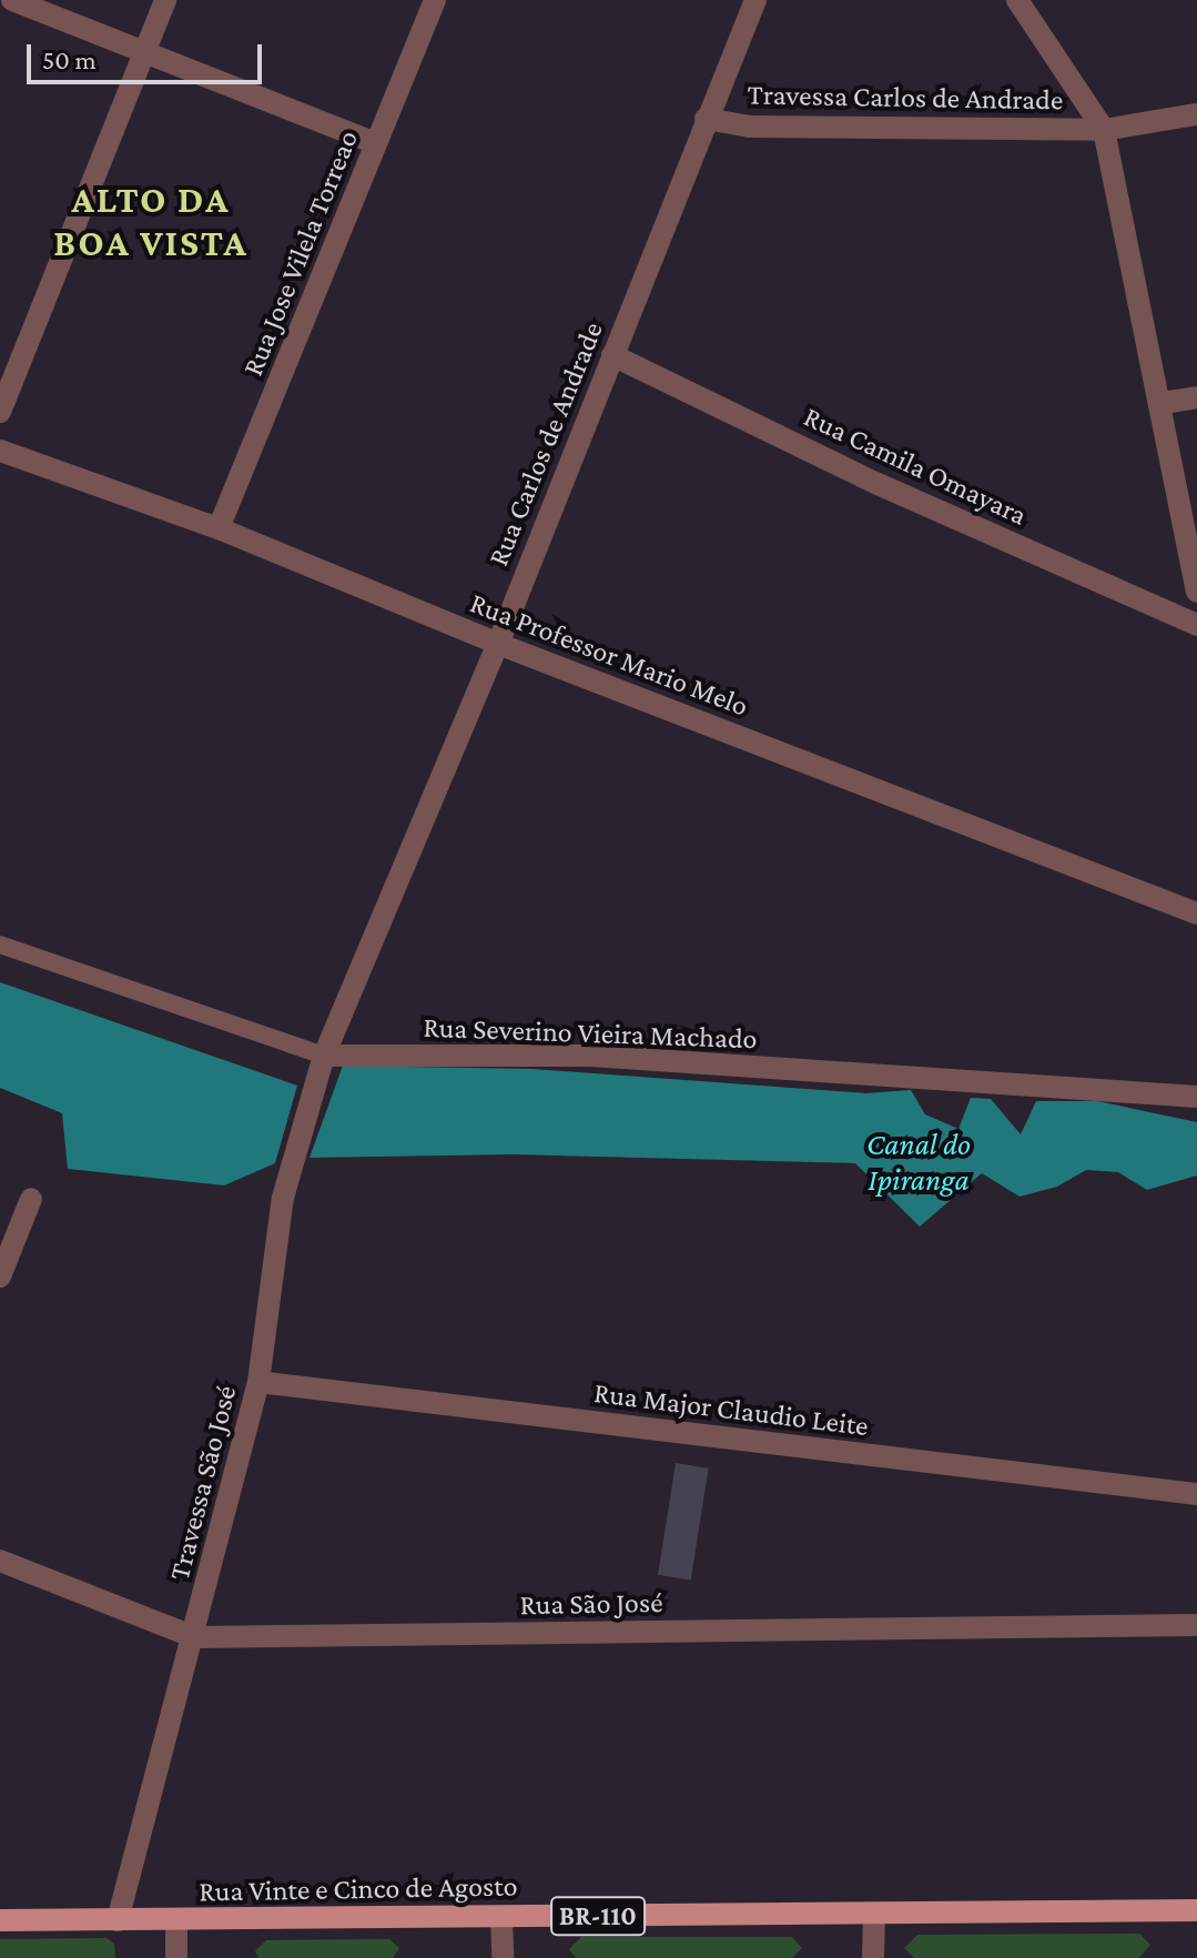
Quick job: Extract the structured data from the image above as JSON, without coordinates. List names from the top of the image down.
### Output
{
  "streets": {
    "main road": ["Rua Vinte e Cinco de Agosto", "BR-110"],
    "street": [
      "Travessa Carlos de Andrade",
      "Rua Jose Vilela Torreao",
      "Rua Carlos de Andrade",
      "Rua Camila Omayara",
      "Rua Professor Mario Melo",
      "Rua Severino Vieira Machado",
      "Rua Major Claudio Leite",
      "Travessa São José",
      "Rua São José"
    ]
  },
  "crossings": [
    ["Travessa Carlos de Andrade", "Rua Carlos de Andrade"],
    ["Rua Jose Vilela Torreao", "Rua Professor Mario Melo"],
    ["Rua Carlos de Andrade", "Rua Camila Omayara"],
    ["Rua Carlos de Andrade", "Rua Professor Mario Melo"],
    ["Rua Carlos de Andrade", "Rua Severino Vieira Machado"],
    ["Rua Carlos de Andrade", "Travessa São José"],
    ["Rua Severino Vieira Machado", "Travessa São José"],
    ["Rua Major Claudio Leite", "Travessa São José"],
    ["Travessa São José", "Rua São José"],
    ["Travessa São José", "Rua Vinte e Cinco de Agosto"]
  ],
  "districts": ["ALTO DA BOA VISTA"],
  "water": ["Canal do Ipiranga"],
  "scale_bar": "50 m"
}
